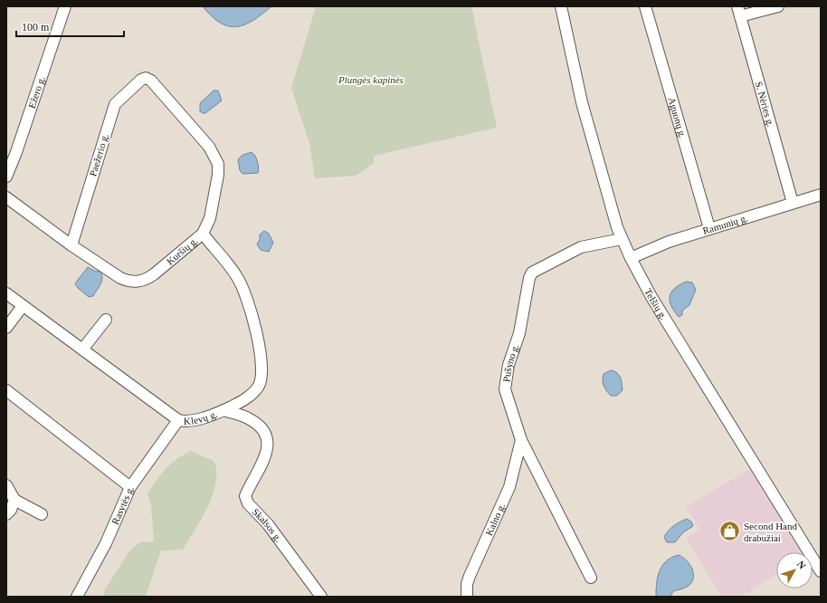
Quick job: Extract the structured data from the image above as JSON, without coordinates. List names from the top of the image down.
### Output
{
  "streets": {
    "street": [
      "Ežero g.",
      "S. Nėries g.",
      "Aguonų g.",
      "Paežerio g.",
      "Ramunių g.",
      "Kuršių g.",
      "Telšių g.",
      "Pušyno g.",
      "Klevų g.",
      "Rasytės g.",
      "Kalno g.",
      "Skalsos g."
    ]
  },
  "crossings": [
    ["S. Nėries g.", "Ramunių g."],
    ["Aguonų g.", "Ramunių g."],
    ["Paežerio g.", "Kuršių g."],
    ["Ramunių g.", "Telšių g."],
    ["Kuršių g.", "Klevų g."],
    ["Telšių g.", "Pušyno g."],
    ["Pušyno g.", "Kalno g."],
    ["Klevų g.", "Rasytės g."],
    ["Klevų g.", "Skalsos g."]
  ],
  "parks": ["Plungės kapinės"],
  "places": {
    "shop": ["Second Hand drabužiai"]
  },
  "scale_bar": "100 m",
  "north": "top right"
}
